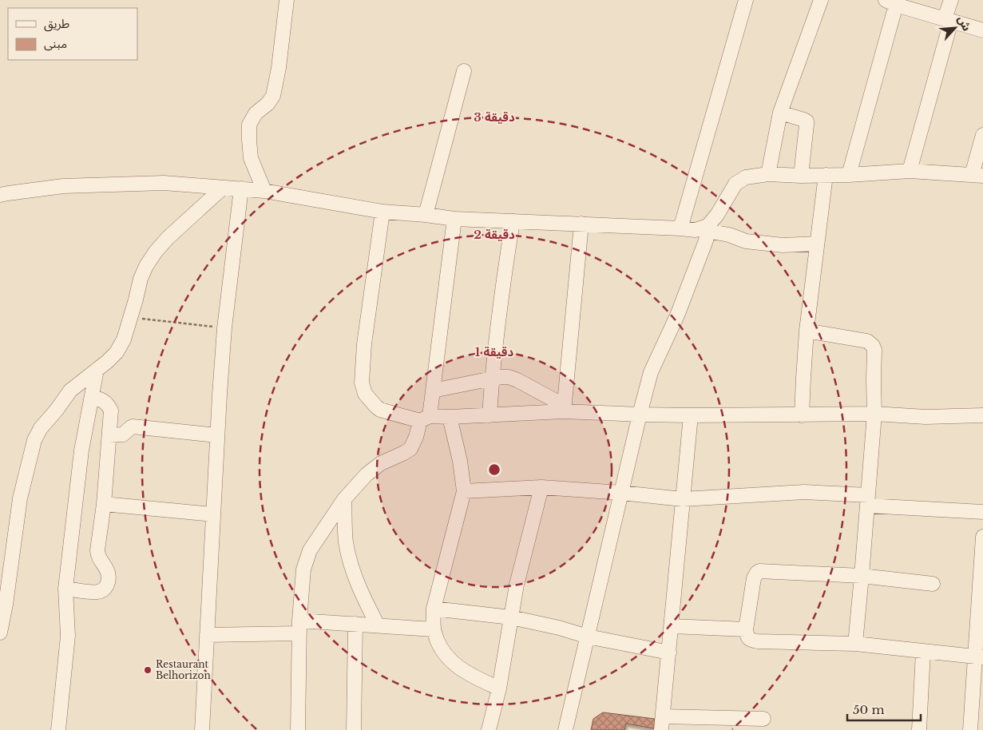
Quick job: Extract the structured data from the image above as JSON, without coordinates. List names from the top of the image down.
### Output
{
  "places": ["Restaurant Belhorizon"],
  "legend": ["طريق", "مبنى"],
  "scale_bar": "50 m",
  "north": "top right",
  "rings": ["3 دقيقة", "2 دقيقة", "1 دقيقة"]
}
